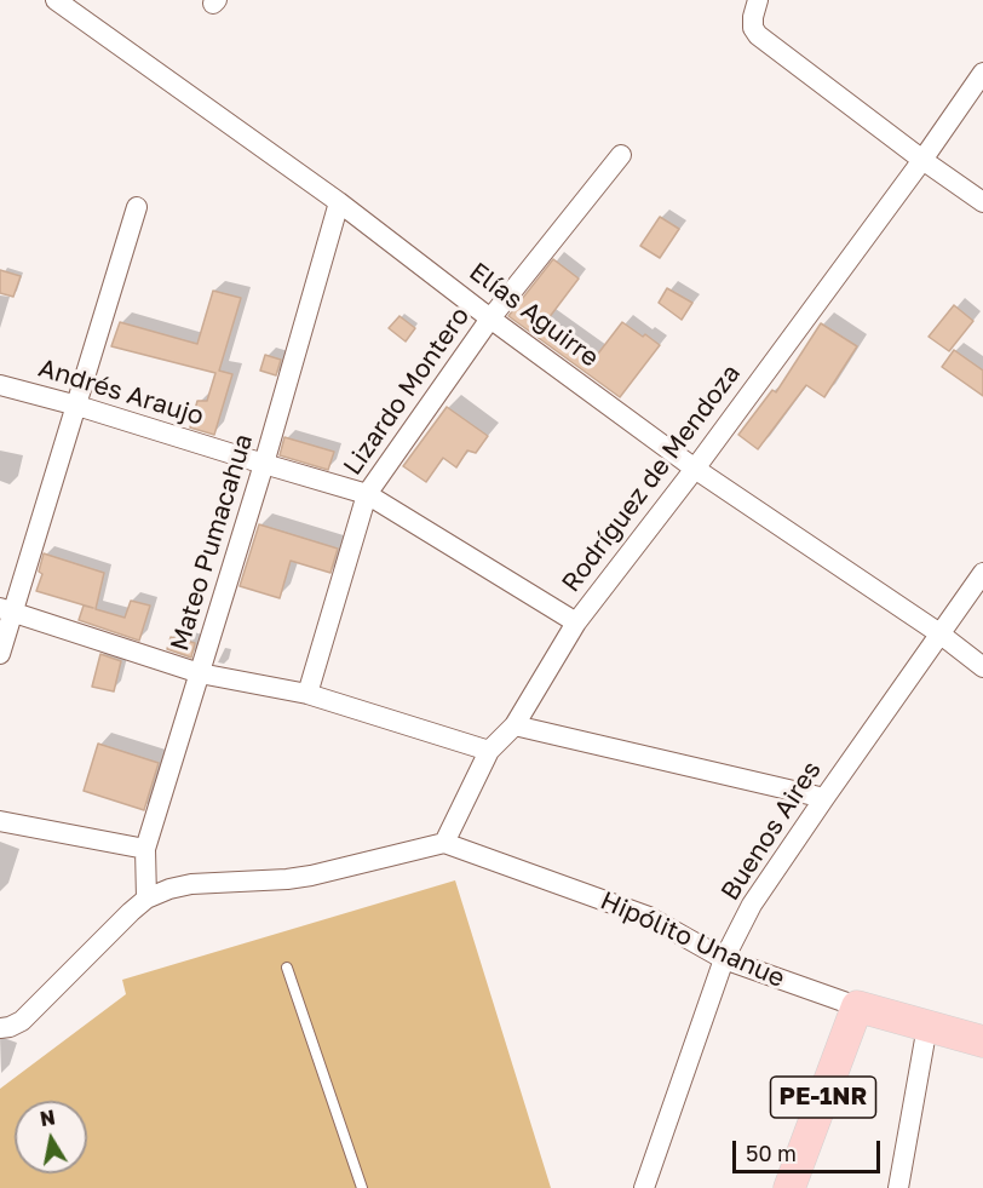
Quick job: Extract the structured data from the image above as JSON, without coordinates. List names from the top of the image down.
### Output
{
  "streets": {
    "main road": ["Hipólito Unanue", "PE-1NR"],
    "street": [
      "Elías Aguirre",
      "Lizardo Montero",
      "Andrés Araujo",
      "Rodríguez de Mendoza",
      "Mateo Pumacahua",
      "Buenos Aires"
    ]
  },
  "crossings": [
    ["Elías Aguirre", "Lizardo Montero"],
    ["Elías Aguirre", "Rodríguez de Mendoza"],
    ["Elías Aguirre", "Mateo Pumacahua"],
    ["Elías Aguirre", "Buenos Aires"],
    ["Lizardo Montero", "Andrés Araujo"],
    ["Andrés Araujo", "Rodríguez de Mendoza"],
    ["Andrés Araujo", "Mateo Pumacahua"],
    ["Rodríguez de Mendoza", "Hipólito Unanue"],
    ["Buenos Aires", "Hipólito Unanue"],
    ["Hipólito Unanue", "PE-1NR"]
  ],
  "scale_bar": "50 m",
  "north": "top"
}
